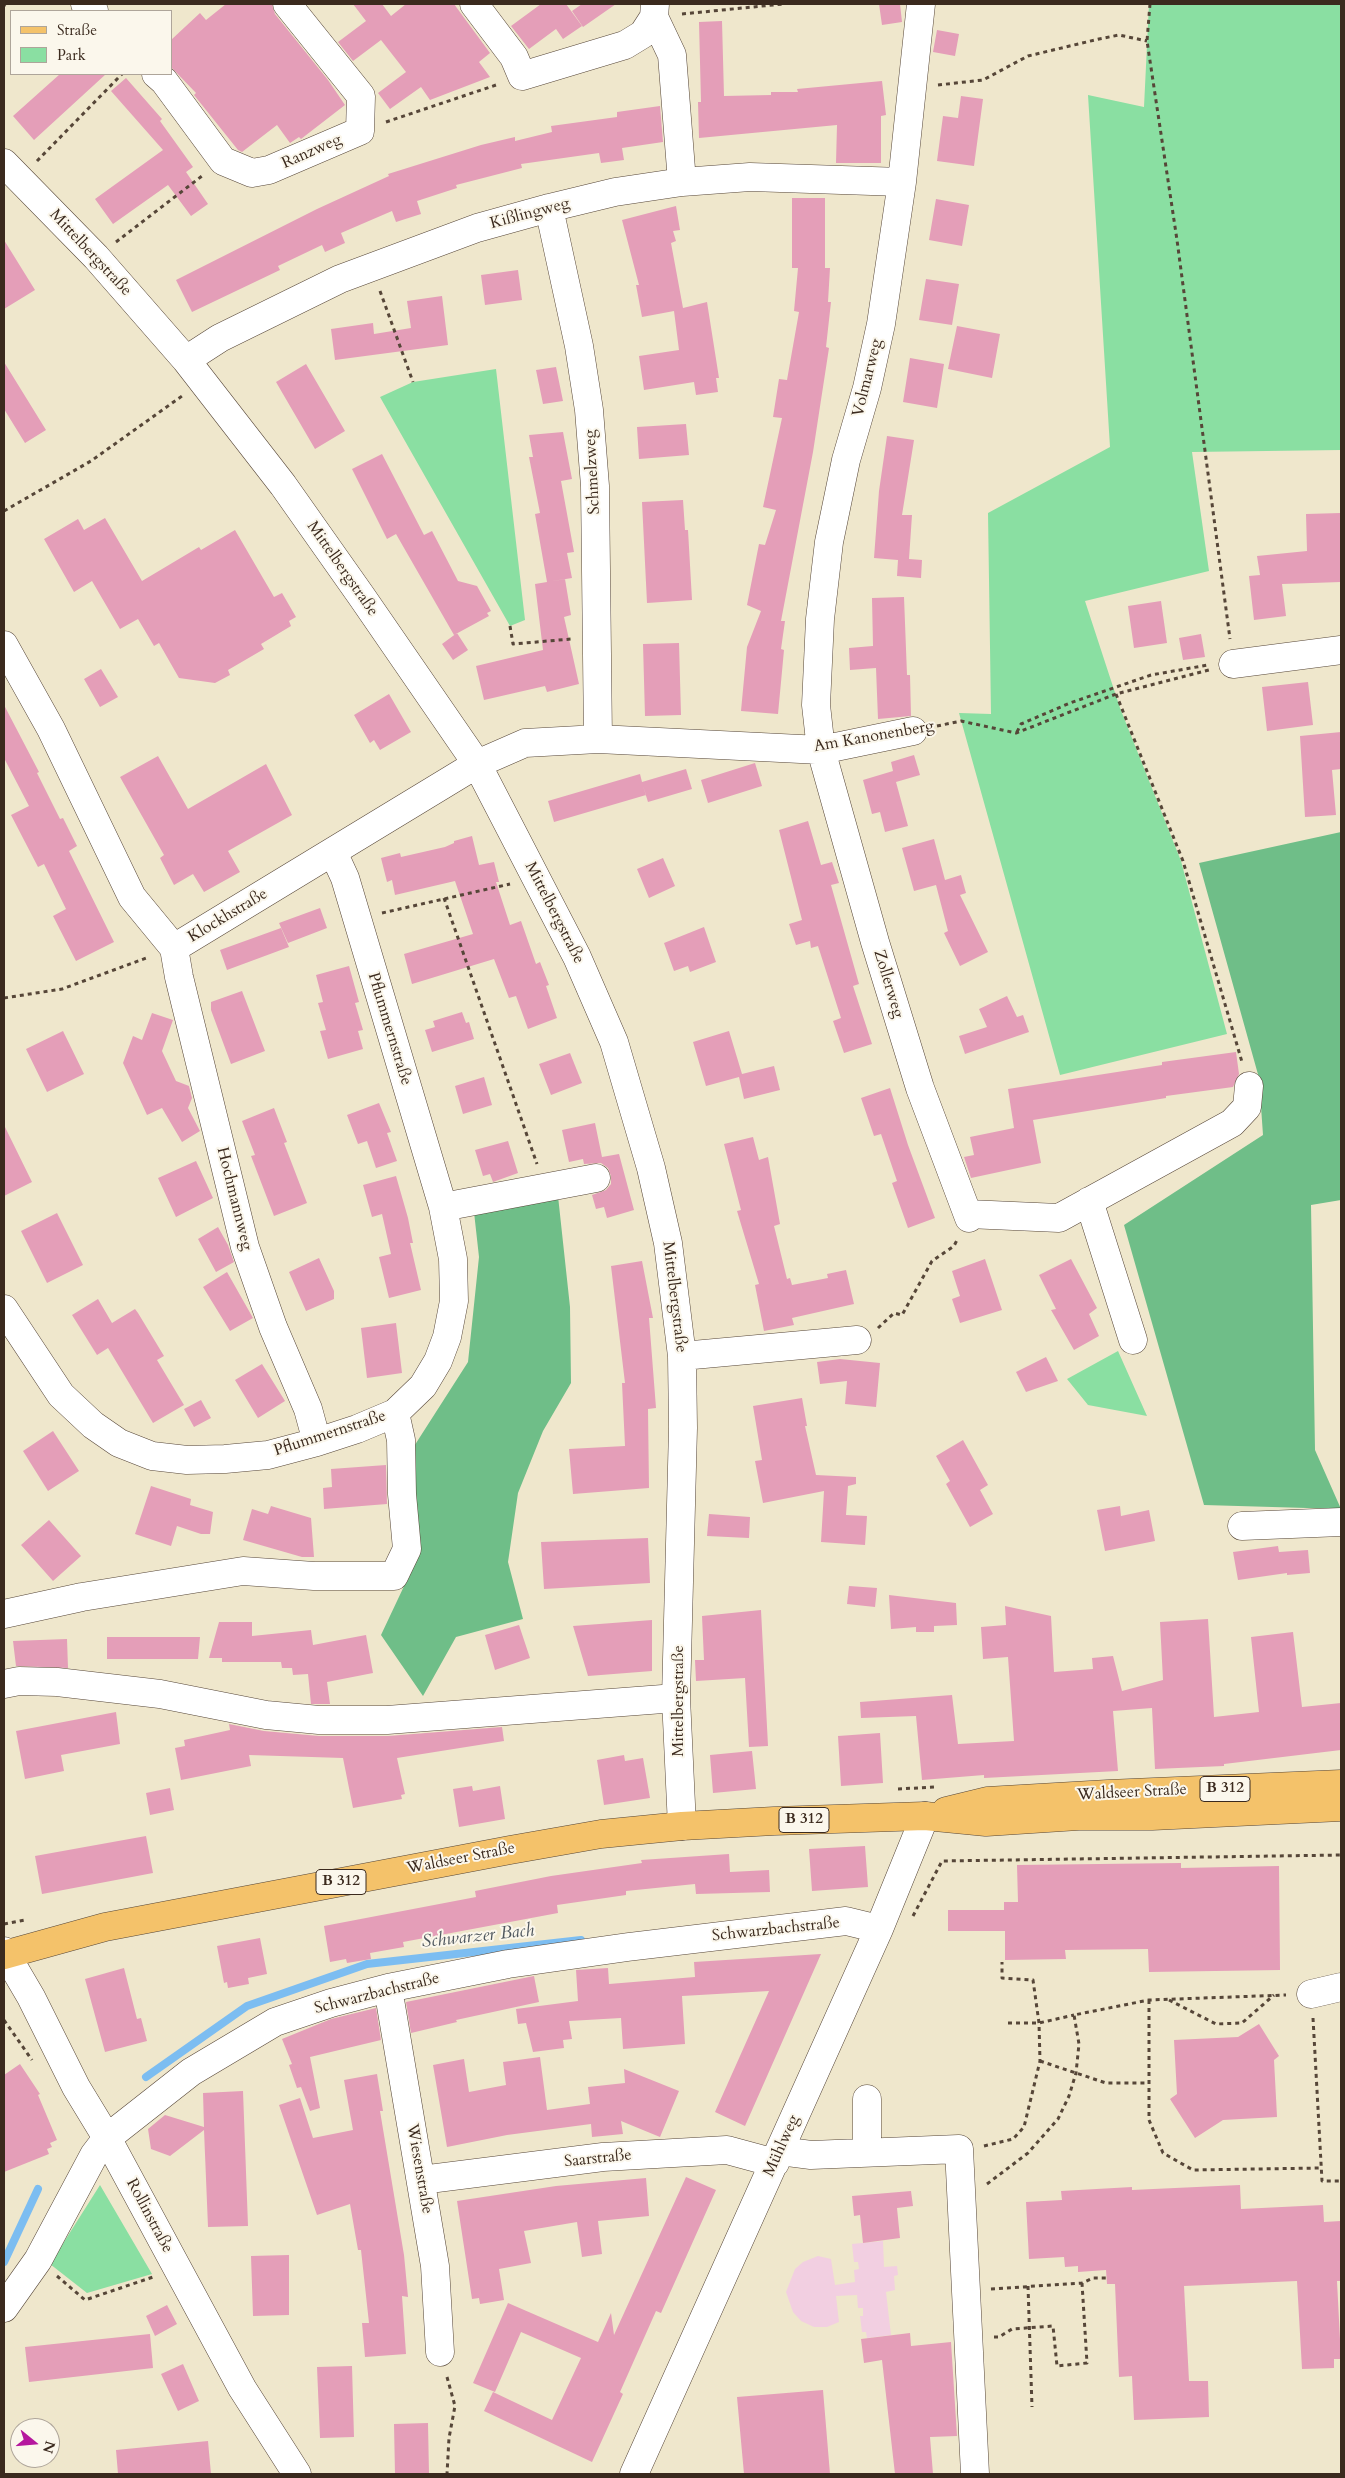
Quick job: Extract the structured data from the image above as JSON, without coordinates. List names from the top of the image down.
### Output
{
  "streets": {
    "main road": ["B 312", "Waldseer Straße"],
    "street": [
      "Ranzweg",
      "Kißlingweg",
      "Mittelbergstraße",
      "Volmarweg",
      "Schmelzweg",
      "Am Kanonenberg",
      "Klockhstraße",
      "Zollerweg",
      "Pflummernstraße",
      "Hochmannweg",
      "Schwarzbachstraße",
      "Mühlweg",
      "Saarstraße",
      "Wiesenstraße",
      "Rollinstraße"
    ]
  },
  "crossings": [
    ["Kißlingweg", "Mittelbergstraße"],
    ["Kißlingweg", "Volmarweg"],
    ["Kißlingweg", "Schmelzweg"],
    ["Mittelbergstraße", "Am Kanonenberg"],
    ["Mittelbergstraße", "Klockhstraße"],
    ["Mittelbergstraße", "Waldseer Straße"],
    ["Volmarweg", "Am Kanonenberg"],
    ["Volmarweg", "Zollerweg"],
    ["Schmelzweg", "Am Kanonenberg"],
    ["Am Kanonenberg", "Klockhstraße"],
    ["Am Kanonenberg", "Zollerweg"],
    ["Klockhstraße", "Pflummernstraße"],
    ["Klockhstraße", "Hochmannweg"],
    ["Pflummernstraße", "Hochmannweg"],
    ["Waldseer Straße", "Mühlweg"],
    ["Waldseer Straße", "Rollinstraße"],
    ["Schwarzbachstraße", "Mühlweg"],
    ["Schwarzbachstraße", "Wiesenstraße"],
    ["Schwarzbachstraße", "Rollinstraße"],
    ["Mühlweg", "Saarstraße"],
    ["Saarstraße", "Wiesenstraße"]
  ],
  "water": ["Schwarzer Bach"],
  "legend": ["Straße", "Park"],
  "north": "right"
}
